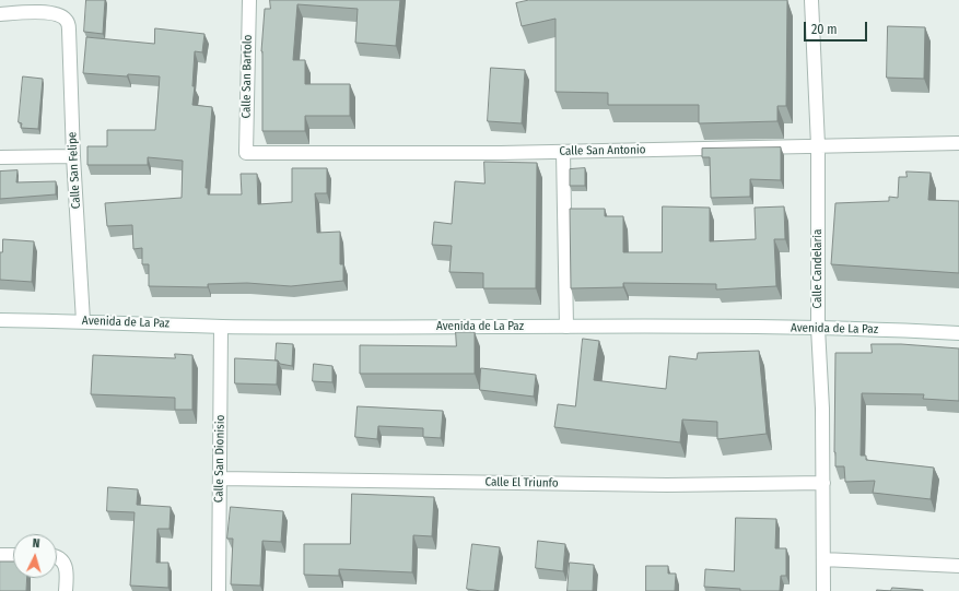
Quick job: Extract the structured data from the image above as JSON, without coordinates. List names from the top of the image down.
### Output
{
  "streets": {
    "street": [
      "Calle San Bartolo",
      "Calle San Antonio",
      "Calle San Felipe",
      "Calle Candelaria",
      "Avenida de La Paz",
      "Calle San Dionisio",
      "Calle El Triunfo"
    ]
  },
  "crossings": [
    ["Calle San Bartolo", "Calle San Antonio"],
    ["Calle San Antonio", "Calle Candelaria"],
    ["Calle San Felipe", "Avenida de La Paz"],
    ["Calle Candelaria", "Avenida de La Paz"],
    ["Calle Candelaria", "Calle El Triunfo"],
    ["Avenida de La Paz", "Calle San Dionisio"],
    ["Calle San Dionisio", "Calle El Triunfo"]
  ],
  "scale_bar": "20 m",
  "north": "top"
}
